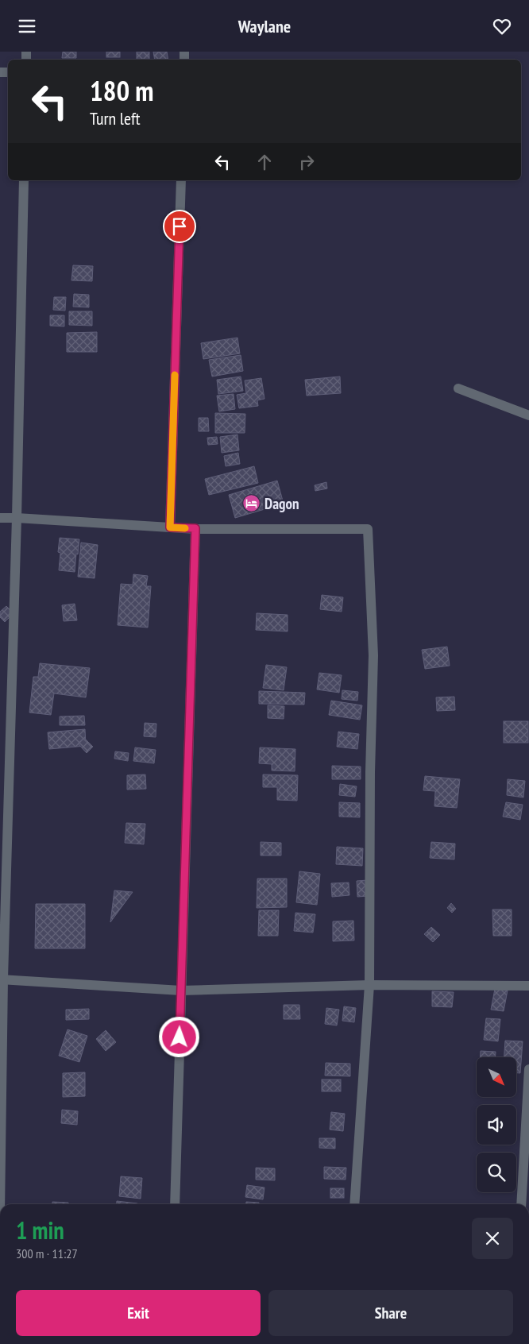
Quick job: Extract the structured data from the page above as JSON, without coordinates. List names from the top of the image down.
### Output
{
  "places": {
    "hotel": ["Dagon"]
  },
  "north": "bottom right",
  "page": {
    "header": "Waylane",
    "turn": ["180 m", "Turn left"],
    "heading": ["1 min", "300 m · 11:27"],
    "buttons": ["Exit", "Share"]
  }
}
